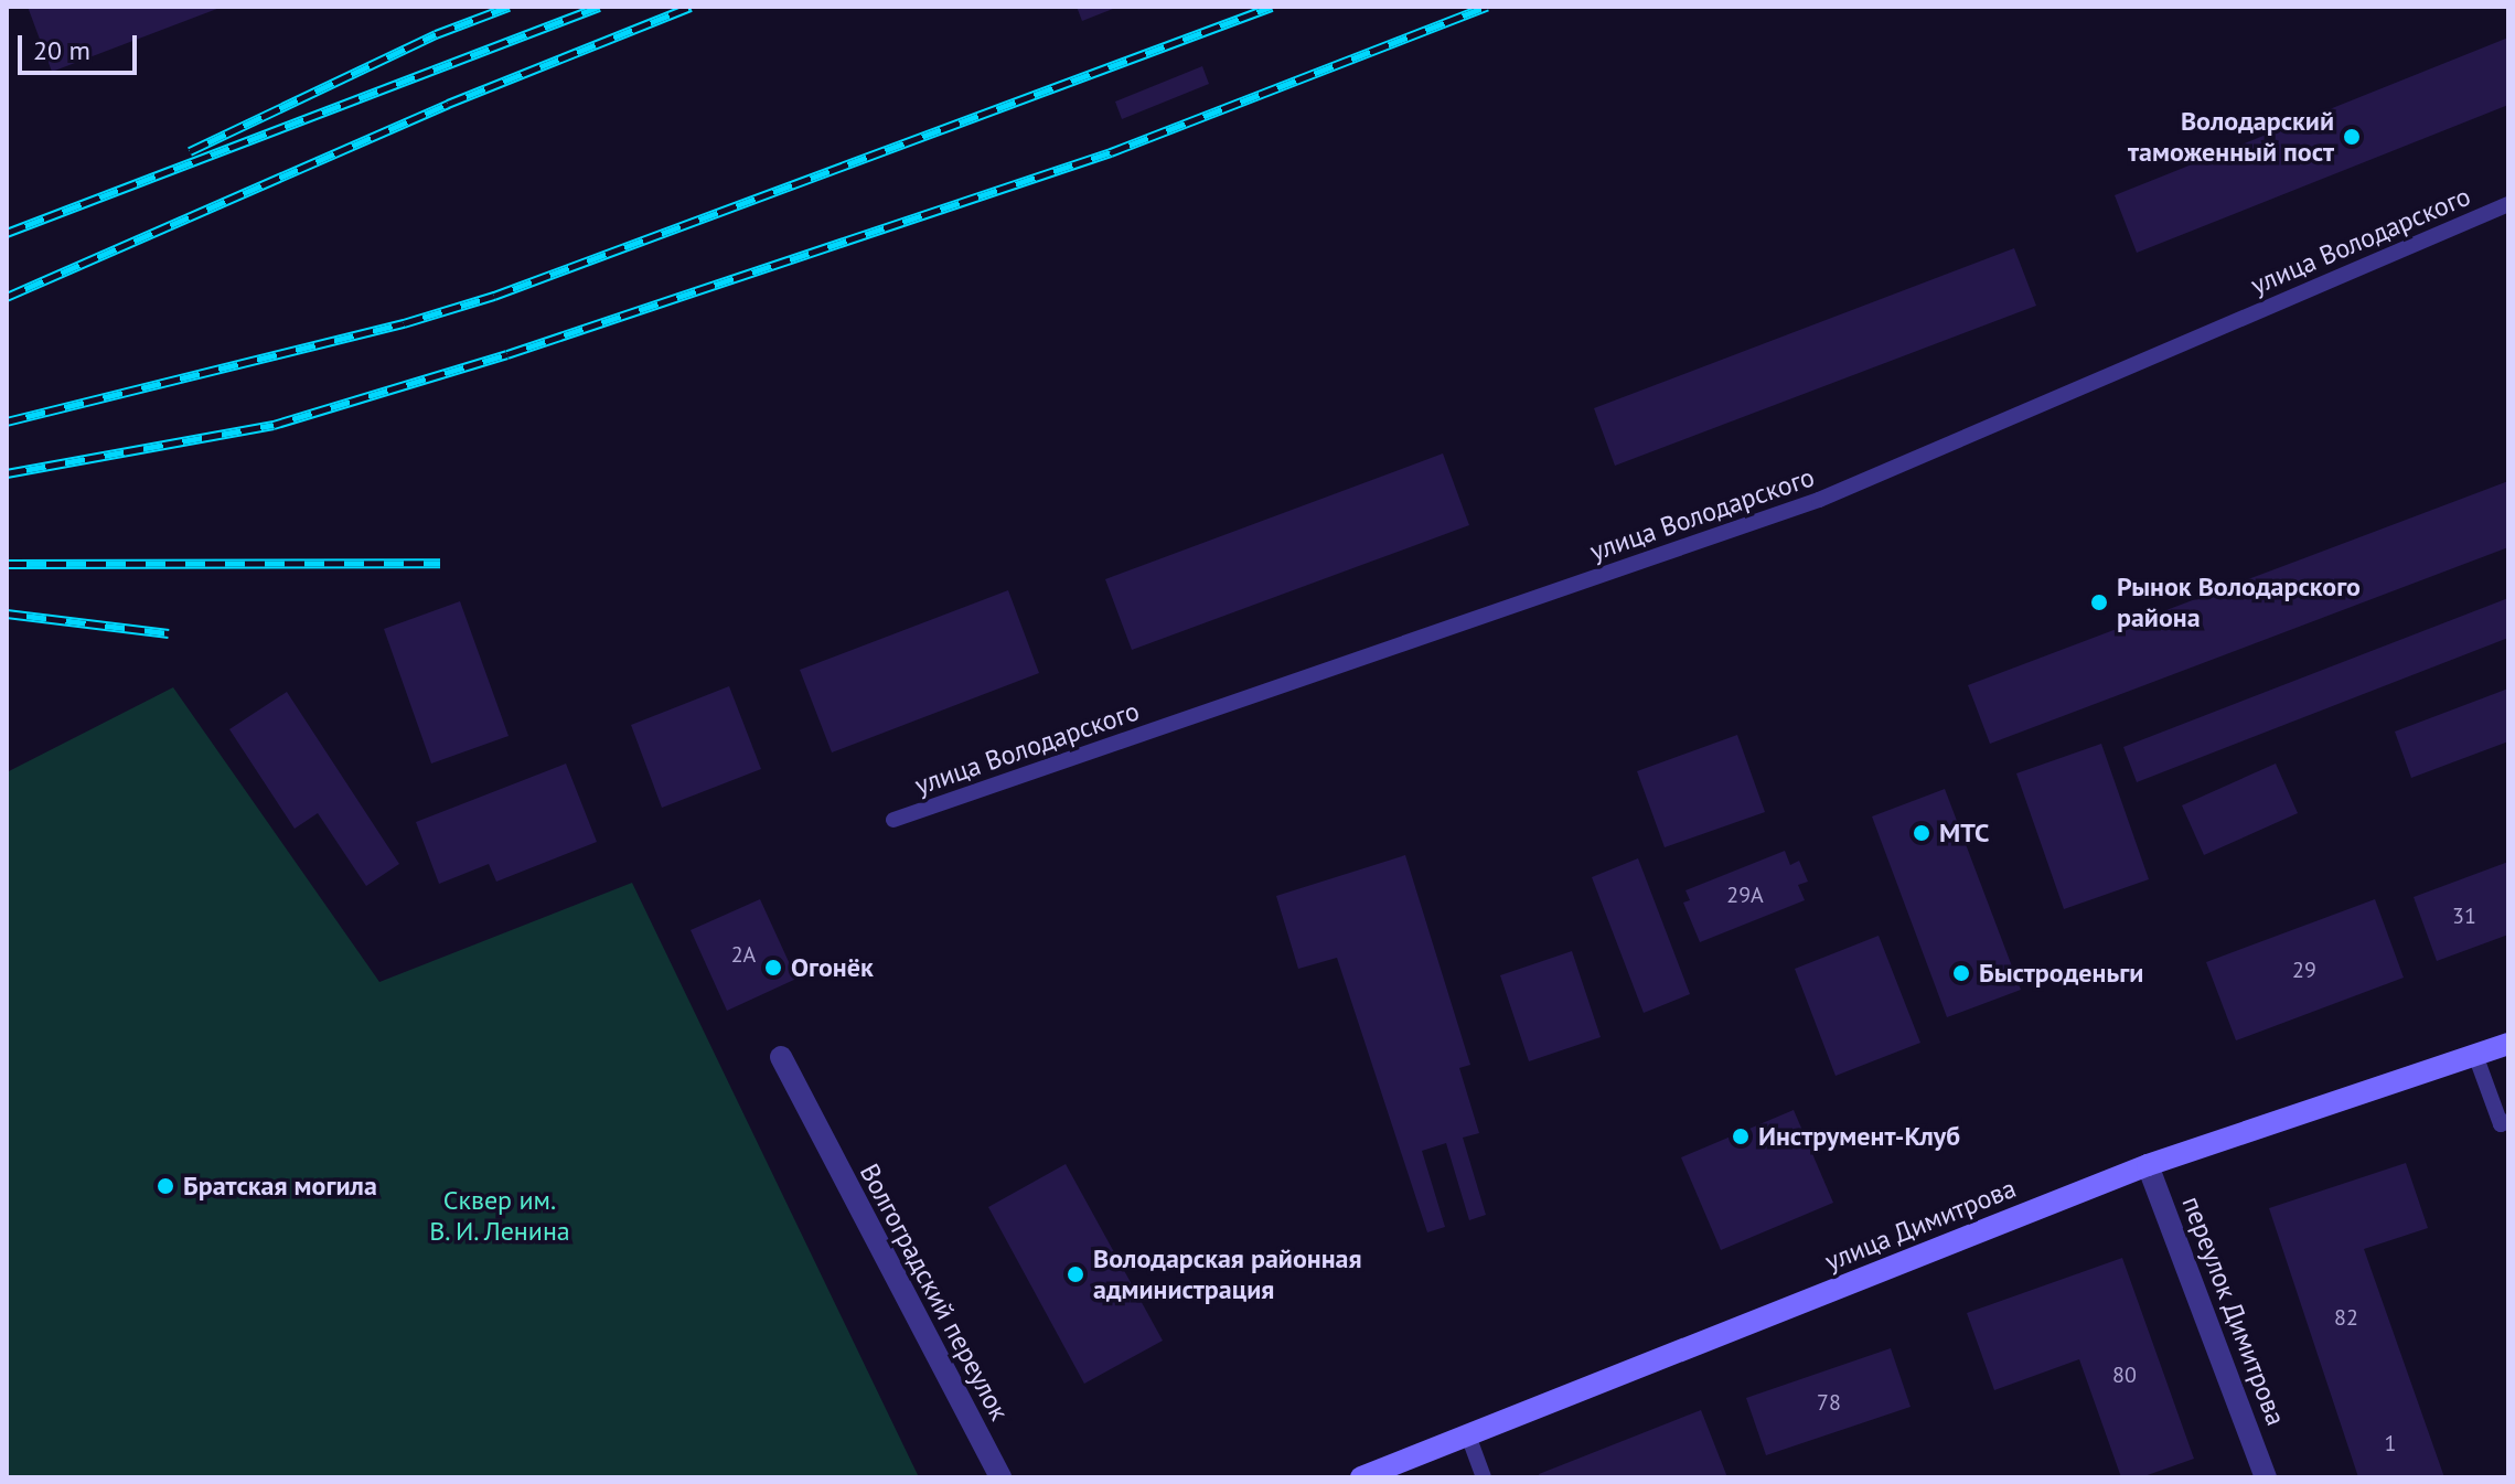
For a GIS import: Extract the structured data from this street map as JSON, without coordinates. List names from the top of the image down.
{
  "streets": {
    "main road": ["улица Димитрова"],
    "street": ["Волгоградский переулок", "переулок Димитрова"],
    "lane": ["улица Володарского"]
  },
  "crossings": [
    ["улица Димитрова", "переулок Димитрова"]
  ],
  "parks": ["Сквер им. В. И. Ленина"],
  "places": [
    "Володарский таможенный пост",
    "Рынок Володарского района",
    "МТС",
    "Огонёк",
    "Быстроденьги",
    "Инструмент-Клуб",
    "Братская могила",
    "Володарская районная администрация"
  ],
  "house_numbers": [
    "29А",
    "31",
    "2А",
    "29",
    "82",
    "80",
    "78",
    "1"
  ],
  "scale_bar": "20 m"
}
